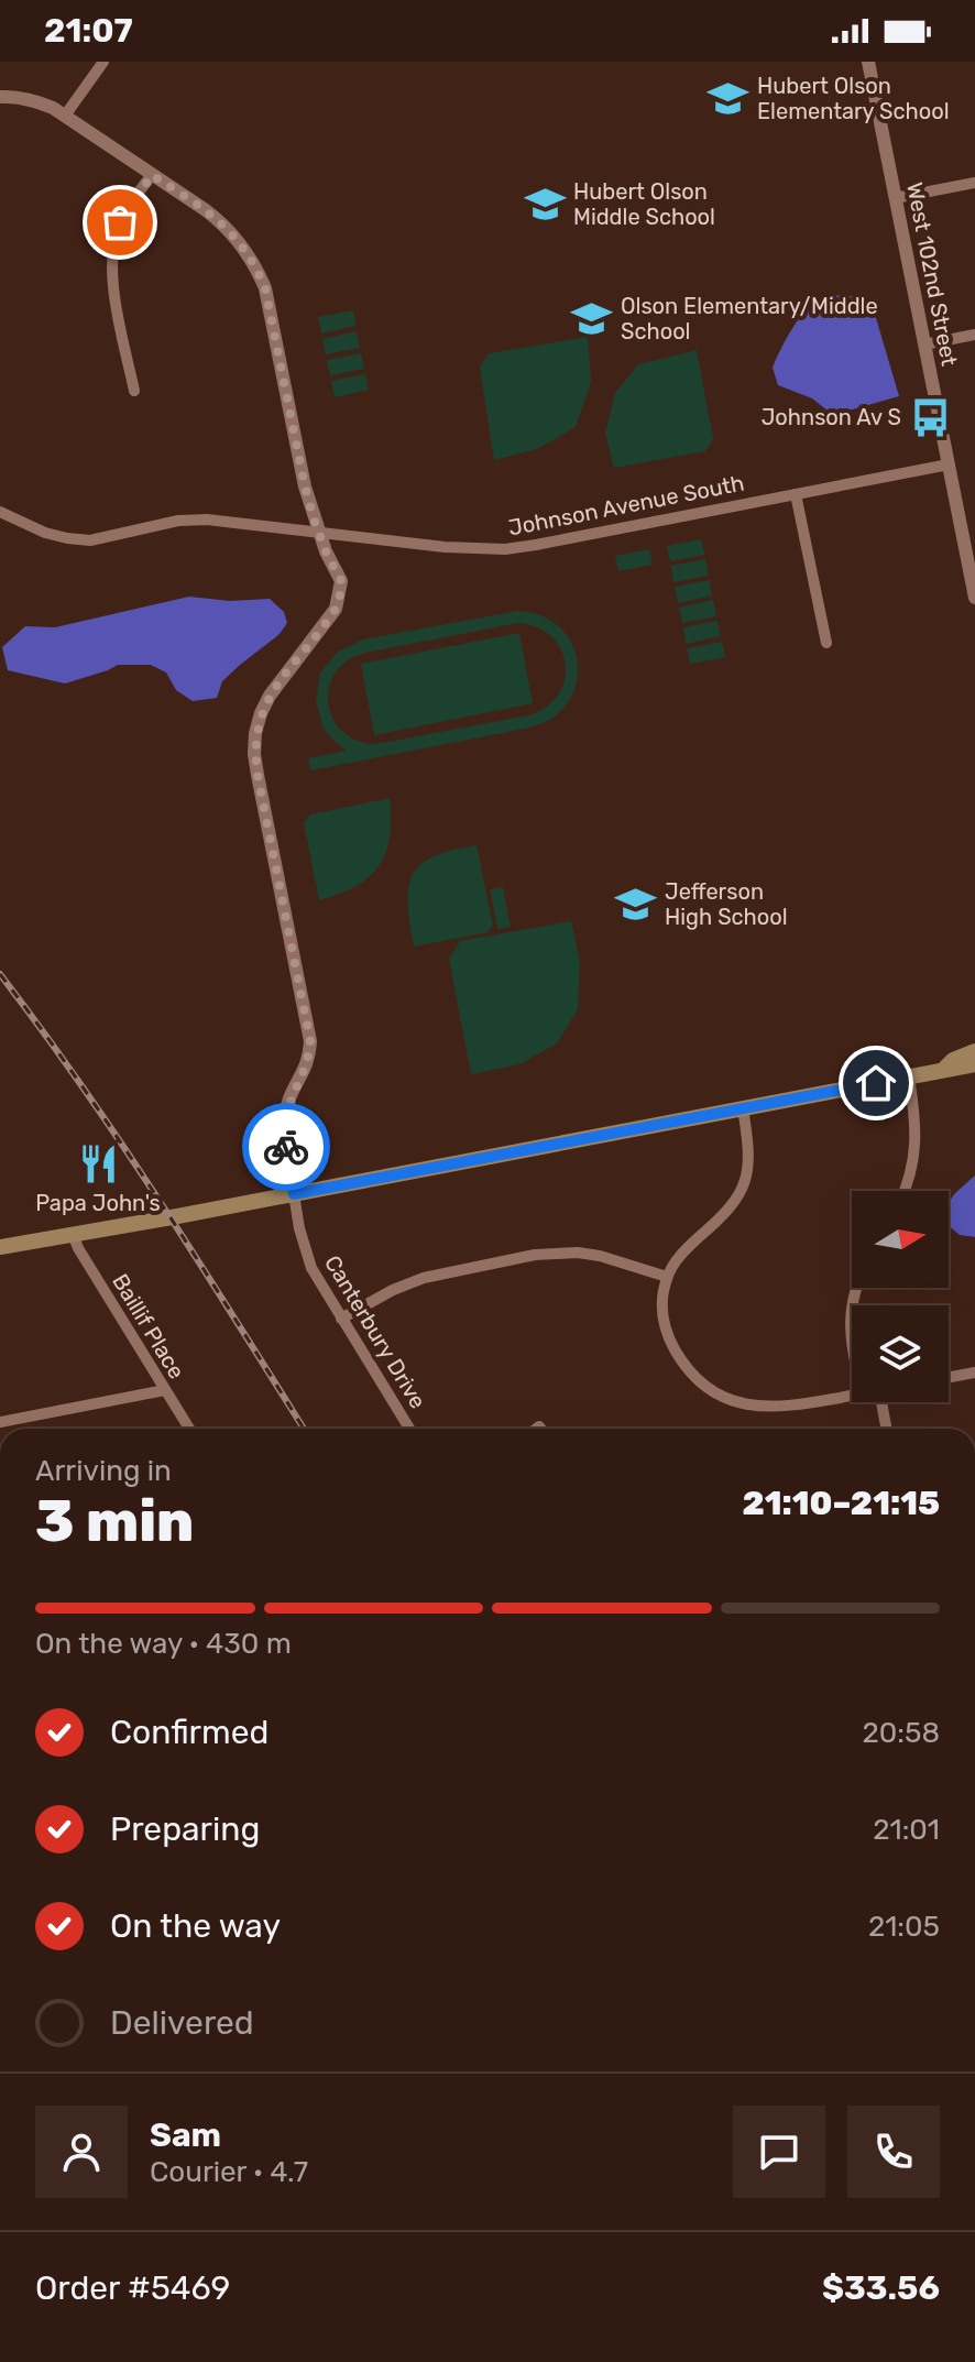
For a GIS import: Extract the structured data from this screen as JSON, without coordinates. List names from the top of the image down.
{
  "streets": {
    "street": [
      "West 102nd Street",
      "Johnson Avenue South",
      "Baillif Place",
      "Canterbury Drive"
    ]
  },
  "crossings": [
    ["West 102nd Street", "Johnson Avenue South"]
  ],
  "places": {
    "school or university": [
      "Hubert Olson Elementary School",
      "Hubert Olson Middle School",
      "Olson Elementary/Middle School",
      "Jefferson High School"
    ],
    "bus stop": ["Johnson Av S"],
    "restaurant": ["Papa John's"]
  },
  "north": "right",
  "page": {
    "status": "21:07",
    "heading": ["3 min", "Arriving in", "21:10–21:15"],
    "panel": [
      "Sam",
      "Courier · 4.7",
      "Order #5469",
      "$33.56"
    ],
    "bar": "On the way · 430 m",
    "list": [
      ["Confirmed", "20:58"],
      ["Preparing", "21:01"],
      ["On the way", "21:05"],
      "Delivered"
    ]
  }
}
